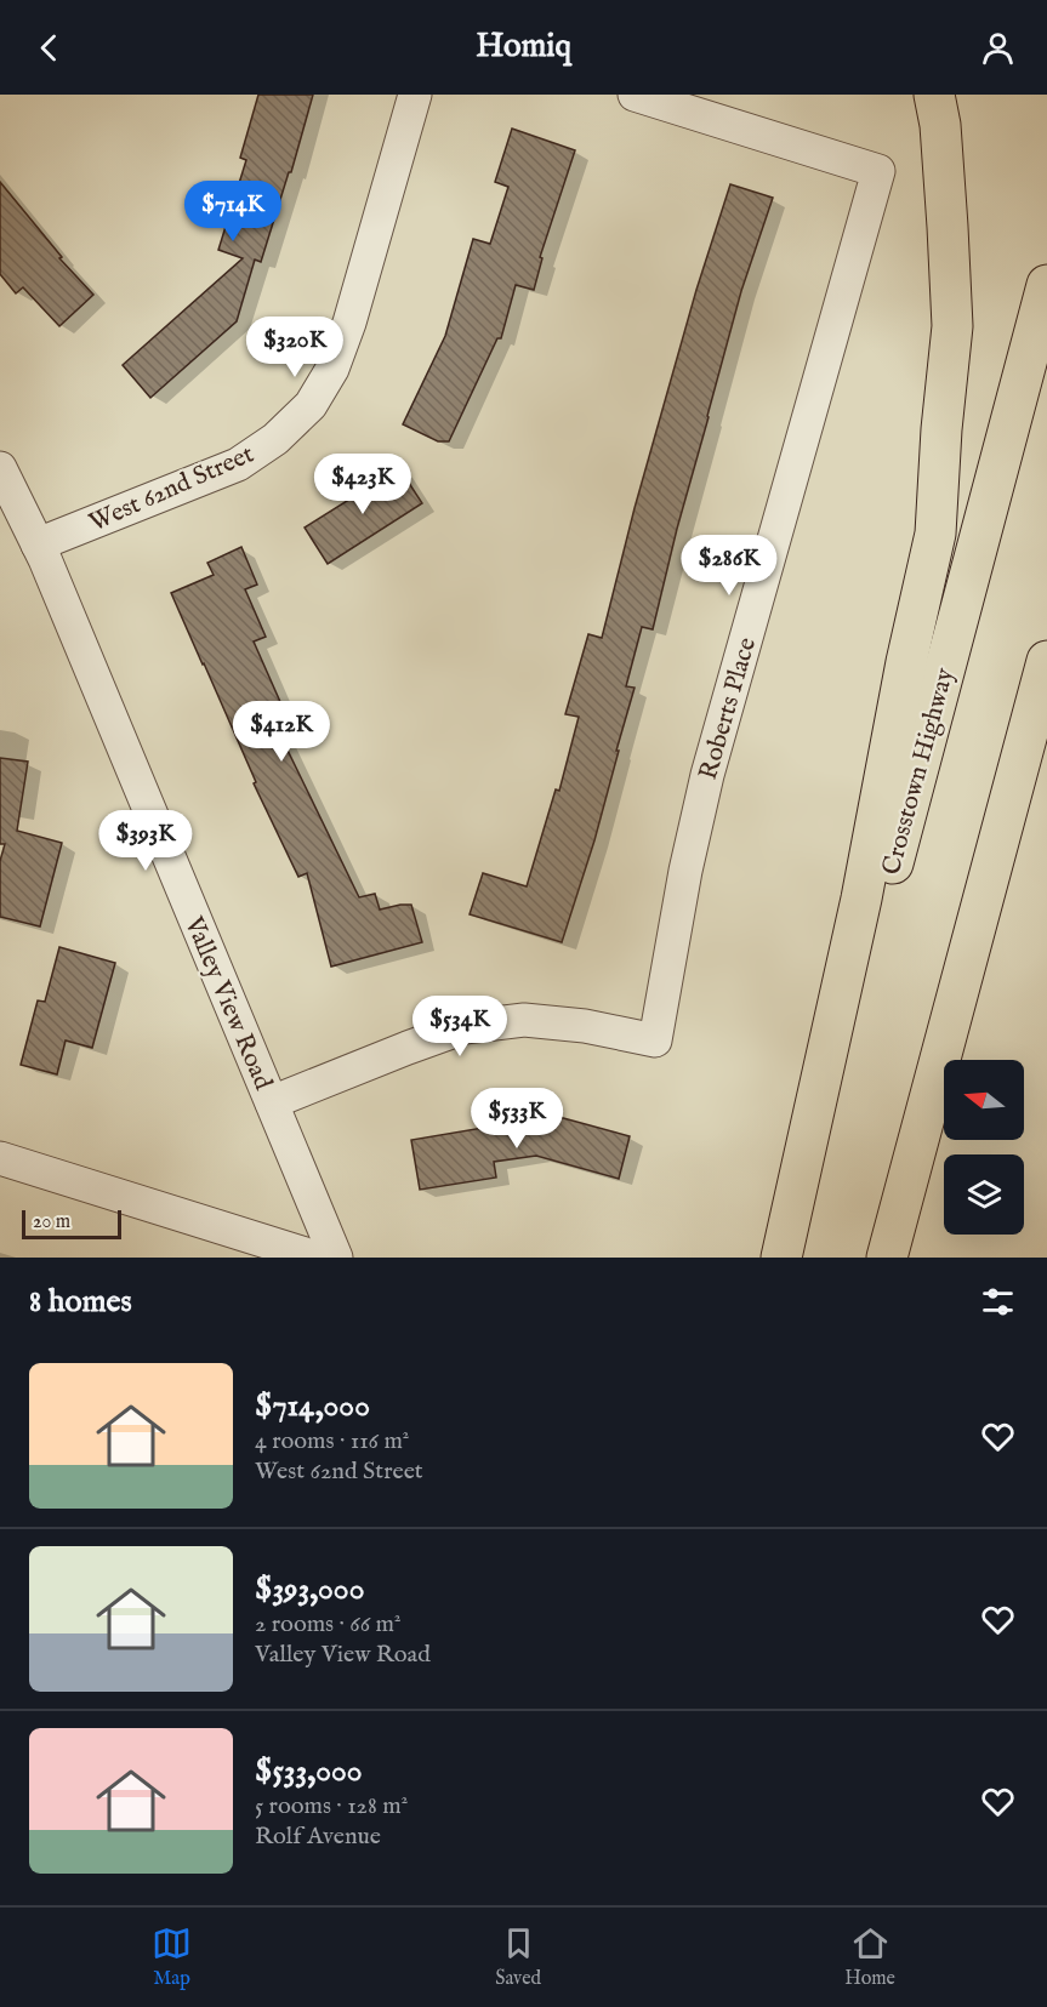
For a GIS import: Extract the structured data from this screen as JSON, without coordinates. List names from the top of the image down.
{
  "streets": {
    "highway": ["Crosstown Highway"],
    "street": ["West 62nd Street", "Roberts Place", "Valley View Road"]
  },
  "crossings": [
    ["West 62nd Street", "Valley View Road"],
    ["Roberts Place", "Valley View Road"]
  ],
  "scale_bar": "20 m",
  "north": "left",
  "page": {
    "header": "Homiq",
    "price": [
      "$714K",
      "$320K",
      "$423K",
      "$286K",
      "$412K",
      "$393K",
      "$534K",
      "$533K"
    ],
    "scale": "20 m",
    "heading": "8 homes",
    "list": [
      {
        "name": "$714,000",
        "note": "4 rooms · 116 m² · West 62nd Street"
      },
      {
        "name": "$393,000",
        "note": "2 rooms · 66 m² · Valley View Road"
      },
      {
        "name": "$533,000",
        "note": "5 rooms · 128 m² · Rolf Avenue"
      }
    ],
    "tabs": ["Map", "Saved", "Home"]
  }
}
